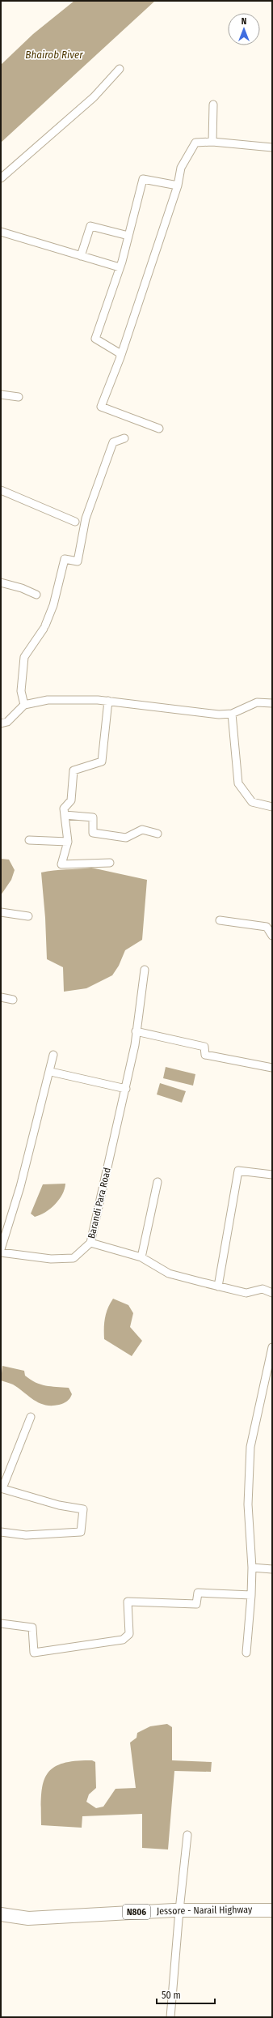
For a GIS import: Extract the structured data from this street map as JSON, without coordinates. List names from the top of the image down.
{
  "streets": {
    "highway": ["Jessore - Narail Highway", "N806"],
    "street": ["Barandi Para Road"]
  },
  "water": ["Bhairob River"],
  "scale_bar": "50 m",
  "north": "top"
}
